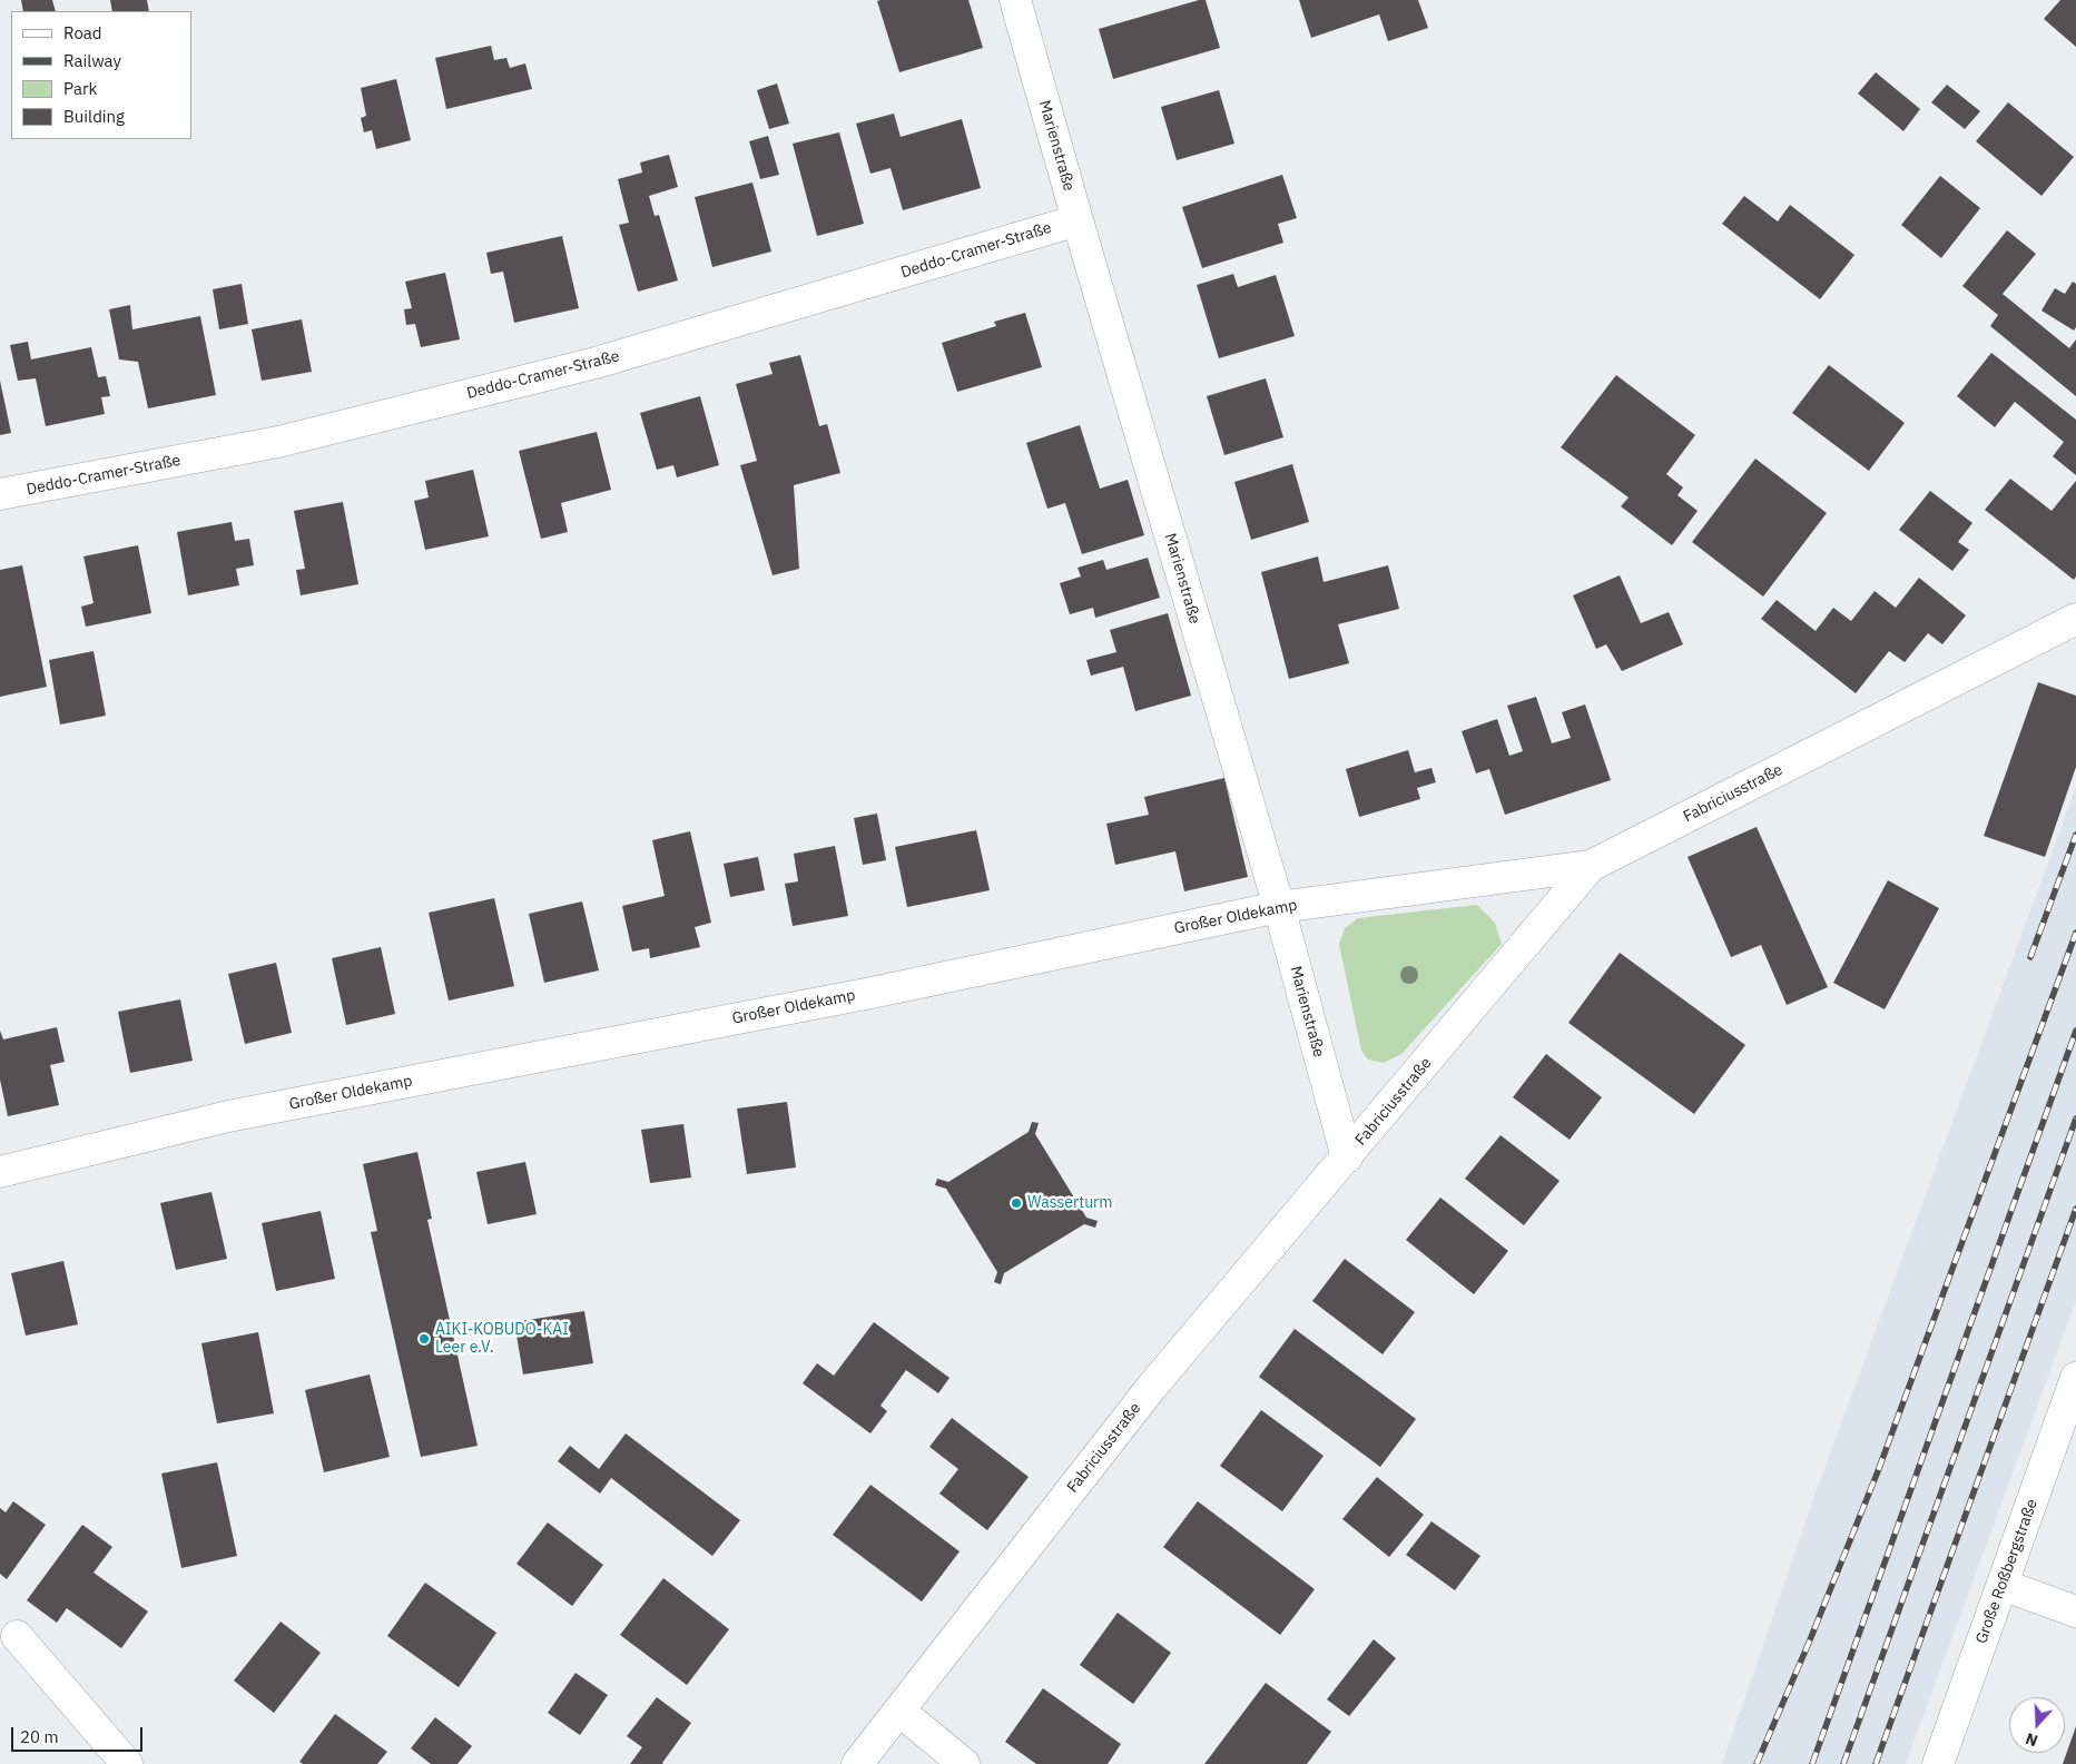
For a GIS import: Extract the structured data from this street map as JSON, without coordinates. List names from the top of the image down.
{
  "streets": {
    "street": [
      "Marienstraße",
      "Deddo-Cramer-Straße",
      "Fabriciusstraße",
      "Großer Oldekamp",
      "Große Roßbergstraße"
    ]
  },
  "crossings": [
    ["Marienstraße", "Deddo-Cramer-Straße"],
    ["Marienstraße", "Fabriciusstraße"],
    ["Marienstraße", "Großer Oldekamp"],
    ["Fabriciusstraße", "Großer Oldekamp"]
  ],
  "places": ["Wasserturm", "AIKI-KOBUDO-KAI Leer e.V."],
  "legend": [
    "Road",
    "Railway",
    "Park",
    "Building"
  ],
  "scale_bar": "20 m",
  "north": "bottom"
}
